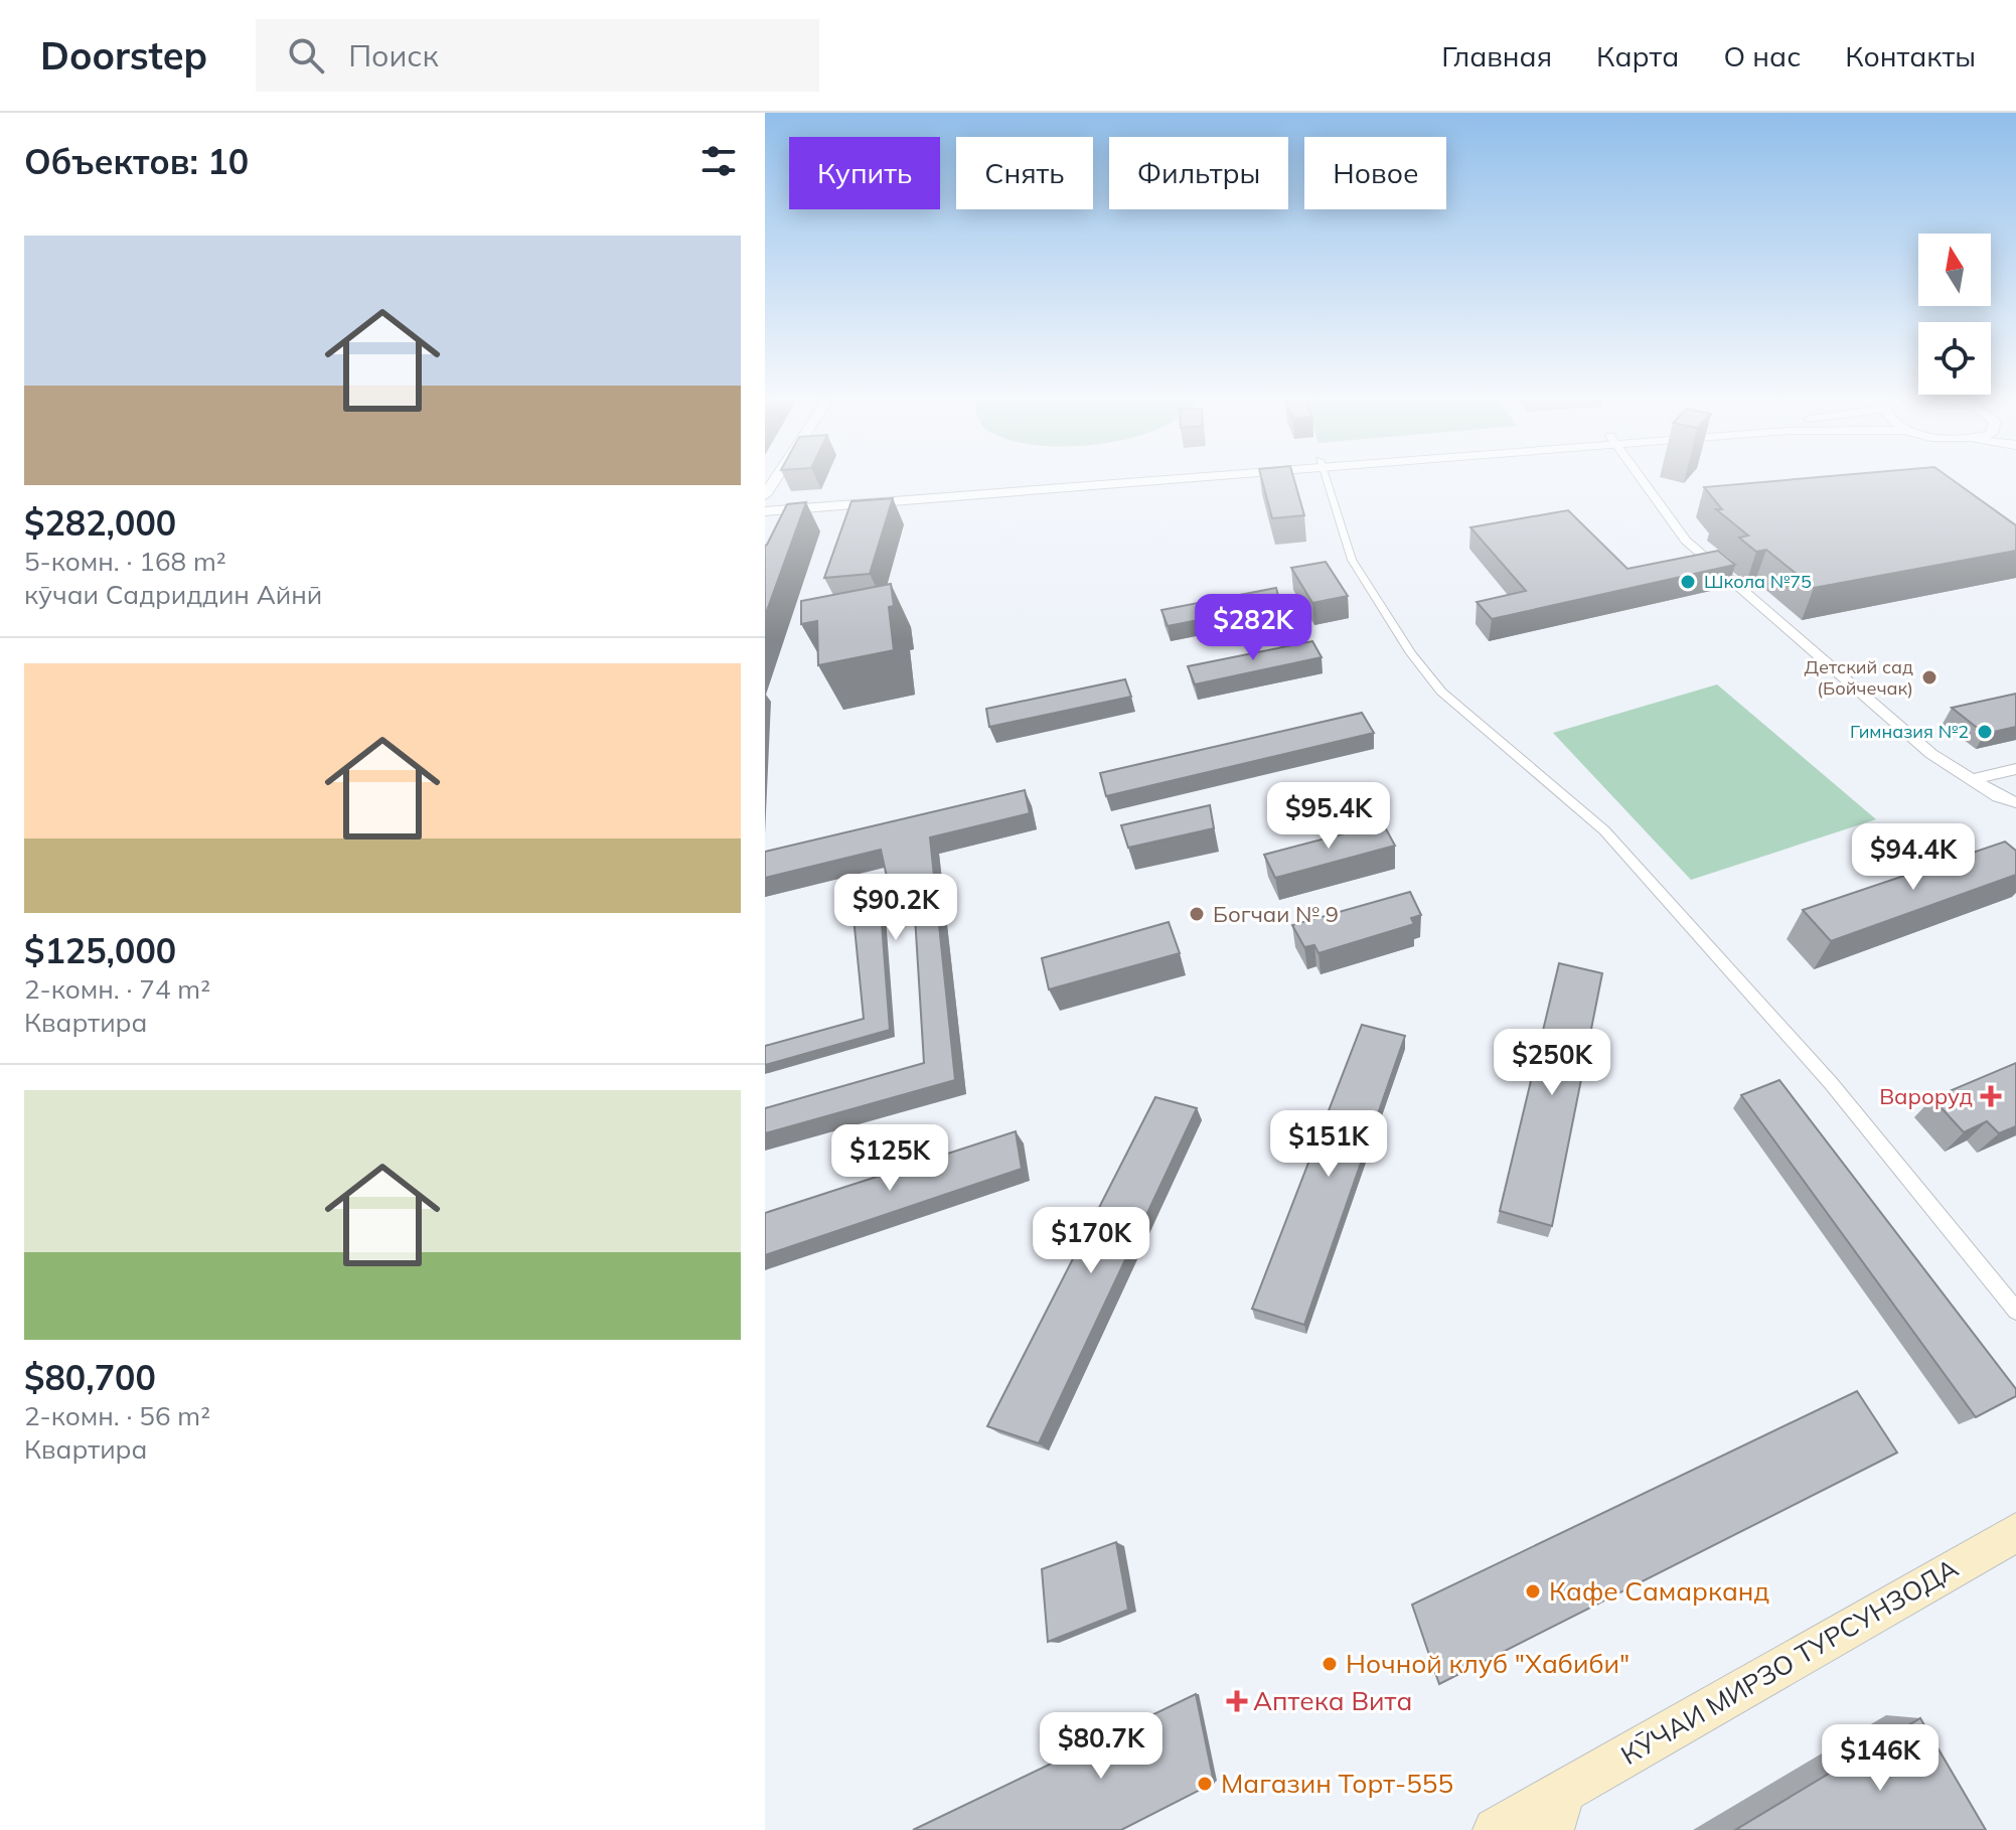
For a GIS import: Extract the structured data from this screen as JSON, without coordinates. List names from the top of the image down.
{
  "streets": {
    "main road": ["КӮЧАИ МИРЗО ТУРСУНЗОДА"]
  },
  "places": {
    "other": [
      "Школа №75",
      "Детский сад (Бойчечак)",
      "Гимназия №2",
      "Богчаи № 9",
      "Кафе Самарканд",
      "Ночной клуб \"Хабиби\"",
      "Магазин Торт-555"
    ],
    "health": ["Вароруд", "Аптека Вита"]
  },
  "north": "top",
  "page": {
    "header": "Doorstep",
    "search": "Поиск",
    "nav": [
      "Главная",
      "Карта",
      "О нас",
      "Контакты"
    ],
    "heading": "Объектов: 10",
    "chip": [
      "Купить",
      "Снять",
      "Фильтры",
      "Новое"
    ],
    "list": [
      {
        "name": "$282,000",
        "note": "5-комн. · 168 m² · кӯчаи Садриддин Айнӣ"
      },
      {
        "name": "$125,000",
        "note": "2-комн. · 74 m² · Квартира"
      },
      {
        "name": "$80,700",
        "note": "2-комн. · 56 m² · Квартира"
      }
    ],
    "price": [
      "$282K",
      "$95.4K",
      "$94.4K",
      "$90.2K",
      "$250K",
      "$151K",
      "$125K",
      "$170K",
      "$80.7K",
      "$146K"
    ]
  }
}
